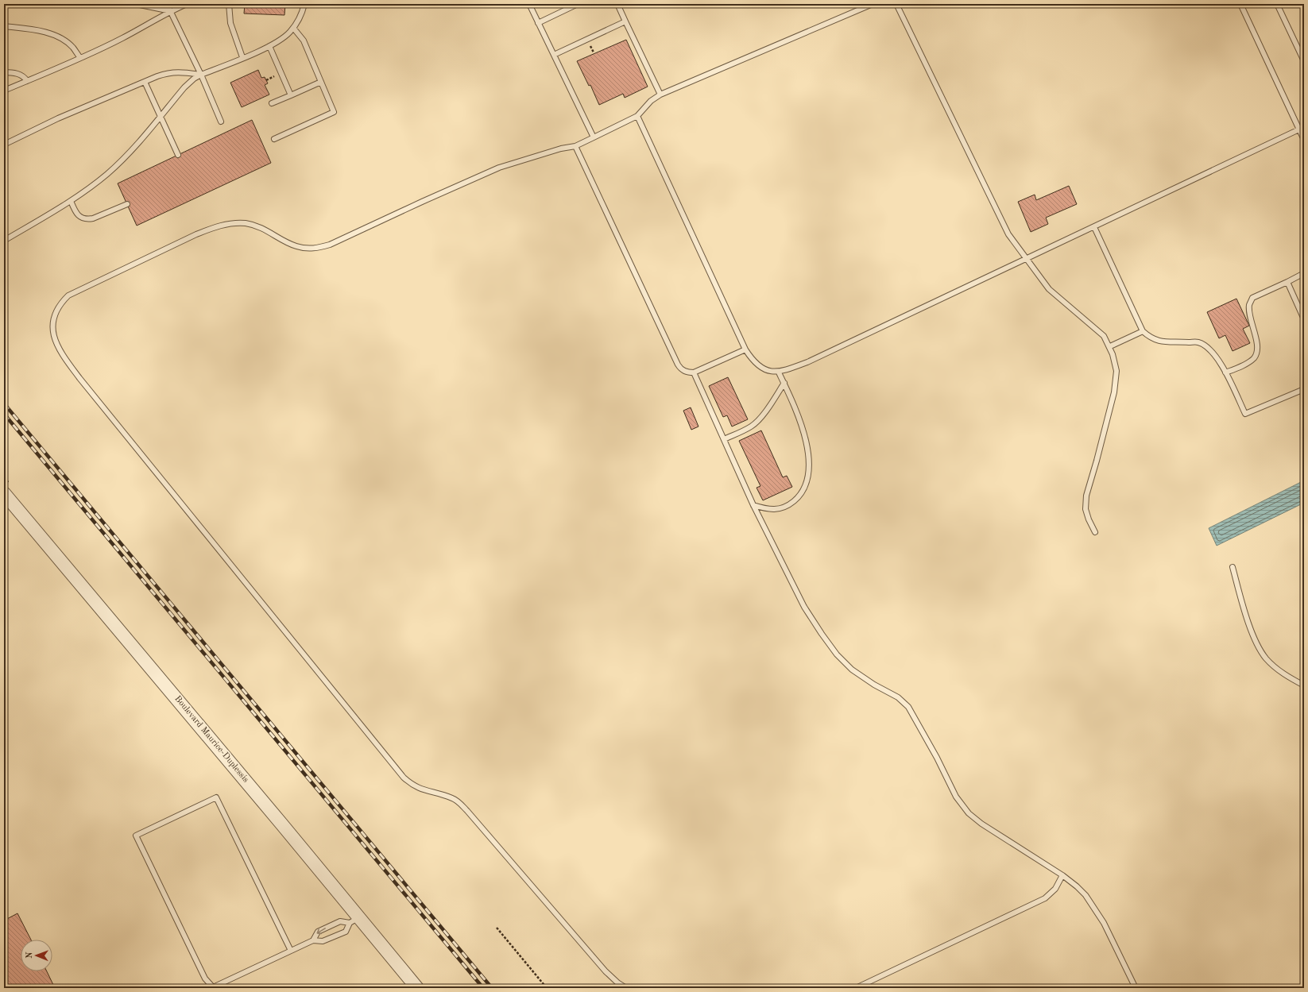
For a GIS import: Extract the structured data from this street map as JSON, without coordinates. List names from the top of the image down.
{
  "streets": {
    "street": ["Boulevard Maurice-Duplessis"]
  },
  "north": "left"
}
